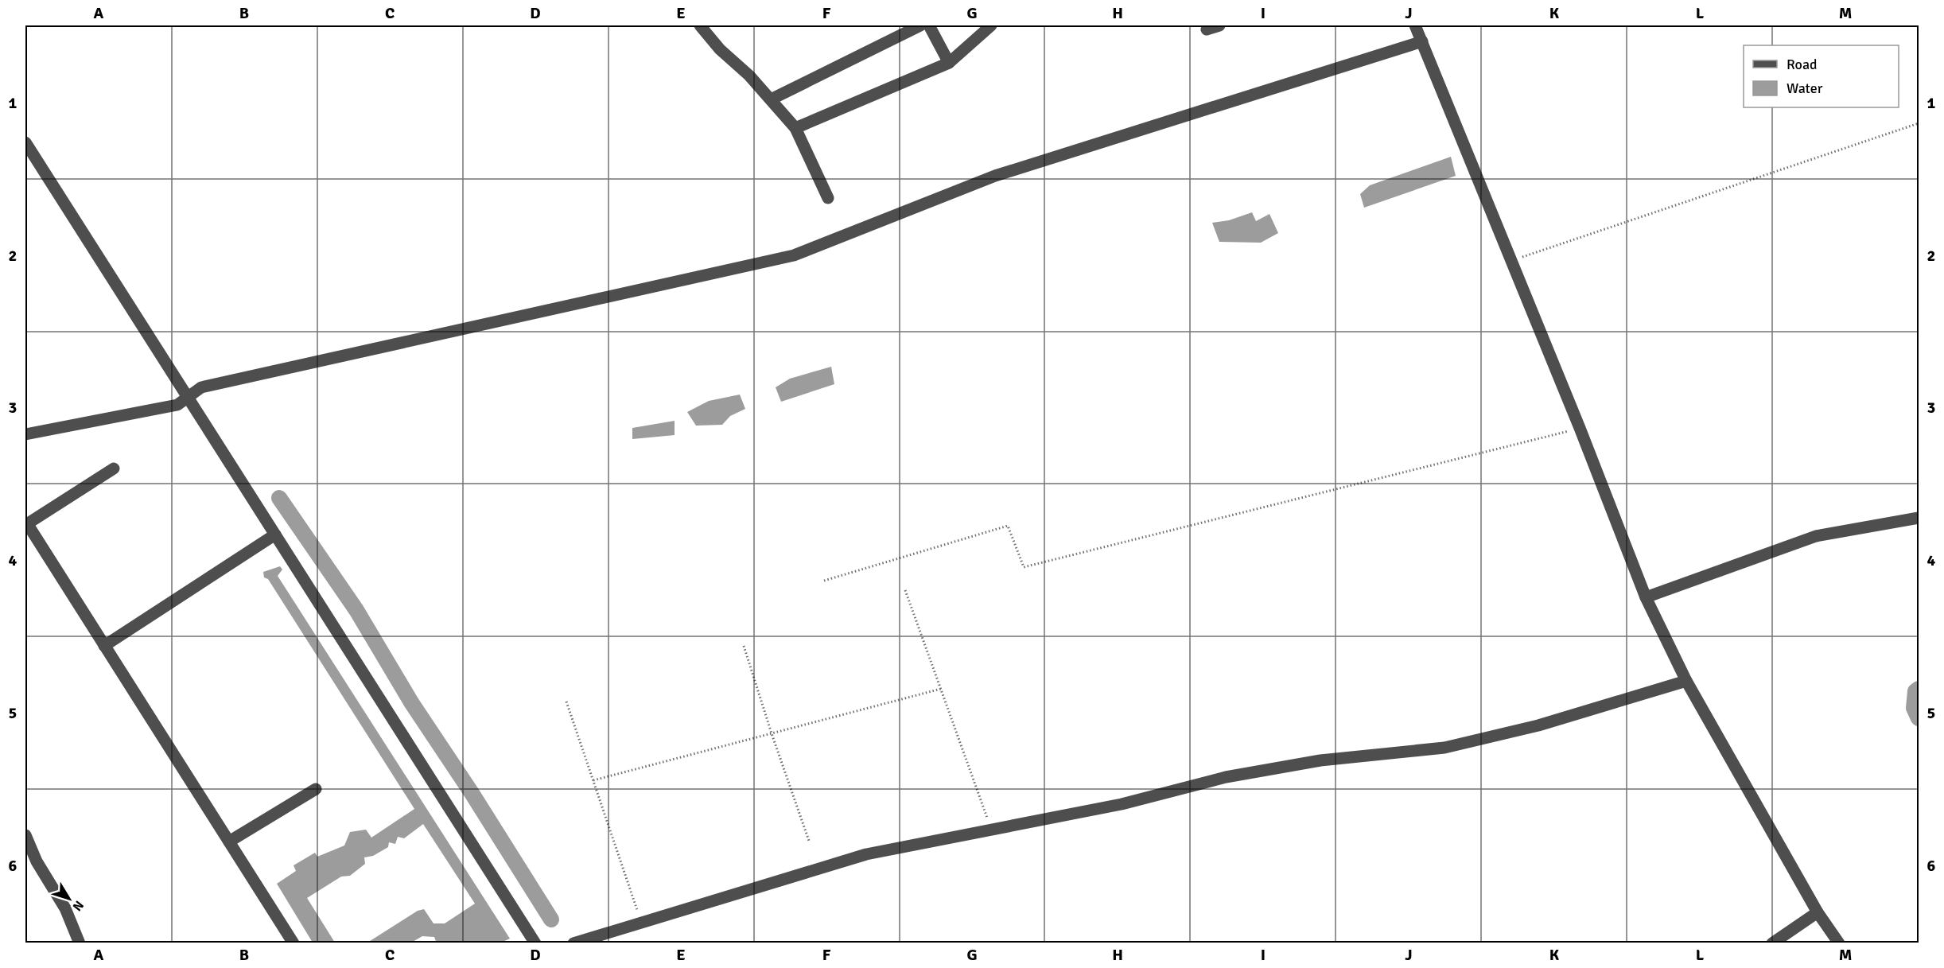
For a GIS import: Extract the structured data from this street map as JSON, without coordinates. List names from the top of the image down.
{
  "legend": ["Road", "Water"],
  "north": "bottom right",
  "grid": {
    "columns": [
      "A",
      "B",
      "C",
      "D",
      "E",
      "F",
      "G",
      "H",
      "I",
      "J",
      "K",
      "L",
      "M"
    ],
    "rows": [
      "1",
      "2",
      "3",
      "4",
      "5",
      "6"
    ]
  }
}
